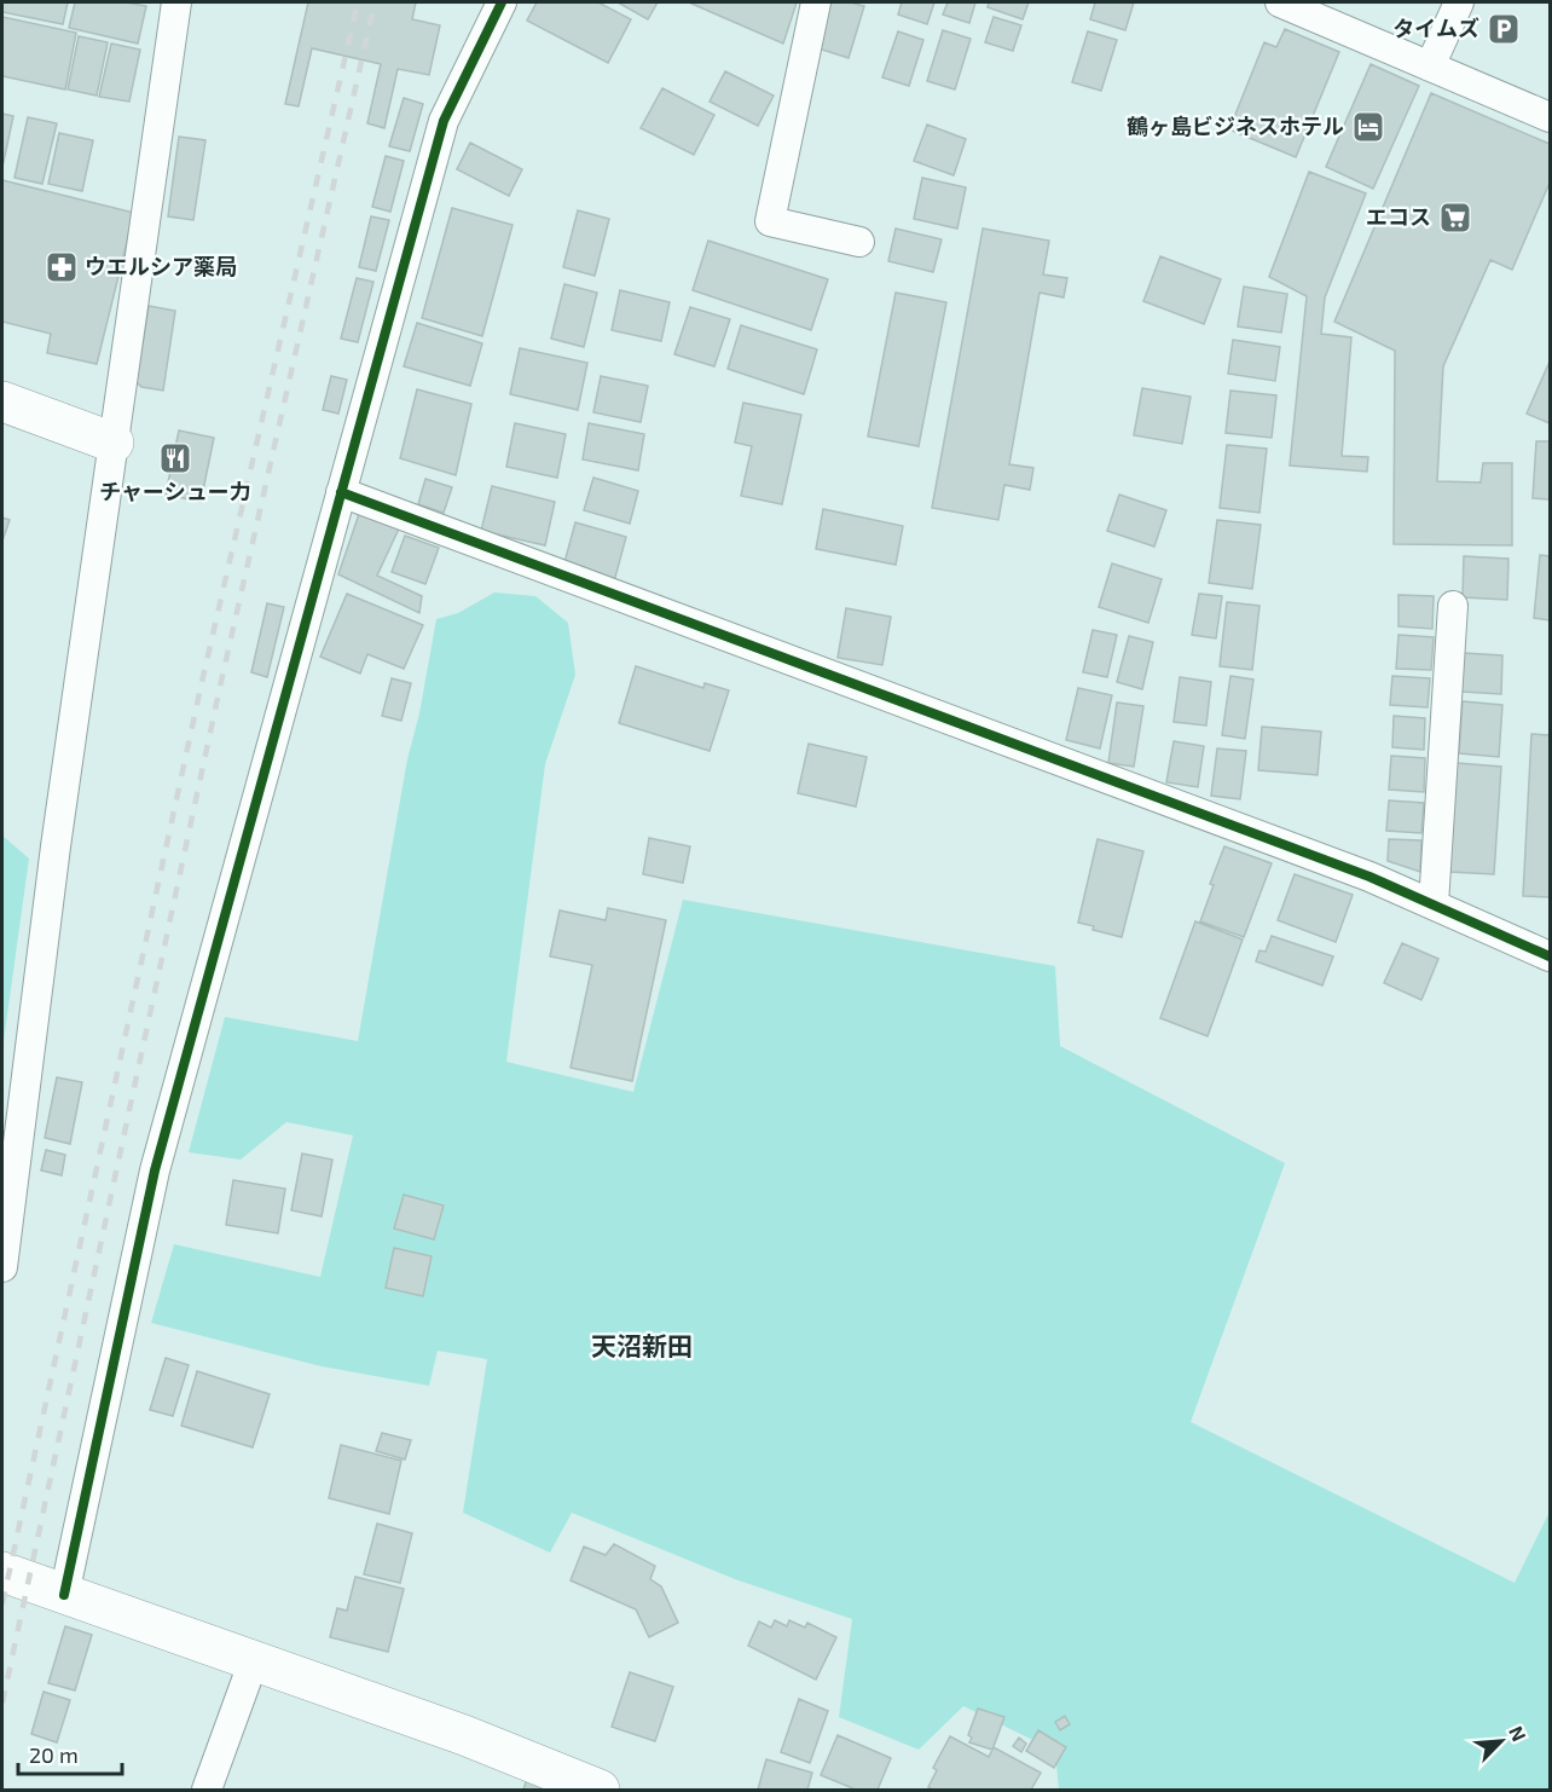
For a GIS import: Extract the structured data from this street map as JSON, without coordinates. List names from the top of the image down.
{
  "districts": ["天沼新田"],
  "places": {
    "parking": ["タイムズ"],
    "hotel": ["鶴ヶ島ビジネスホテル"],
    "supermarket": ["エコス"],
    "pharmacy": ["ウエルシア薬局"],
    "restaurant": ["チャーシュー力"]
  },
  "scale_bar": "20 m",
  "north": "top right"
}
